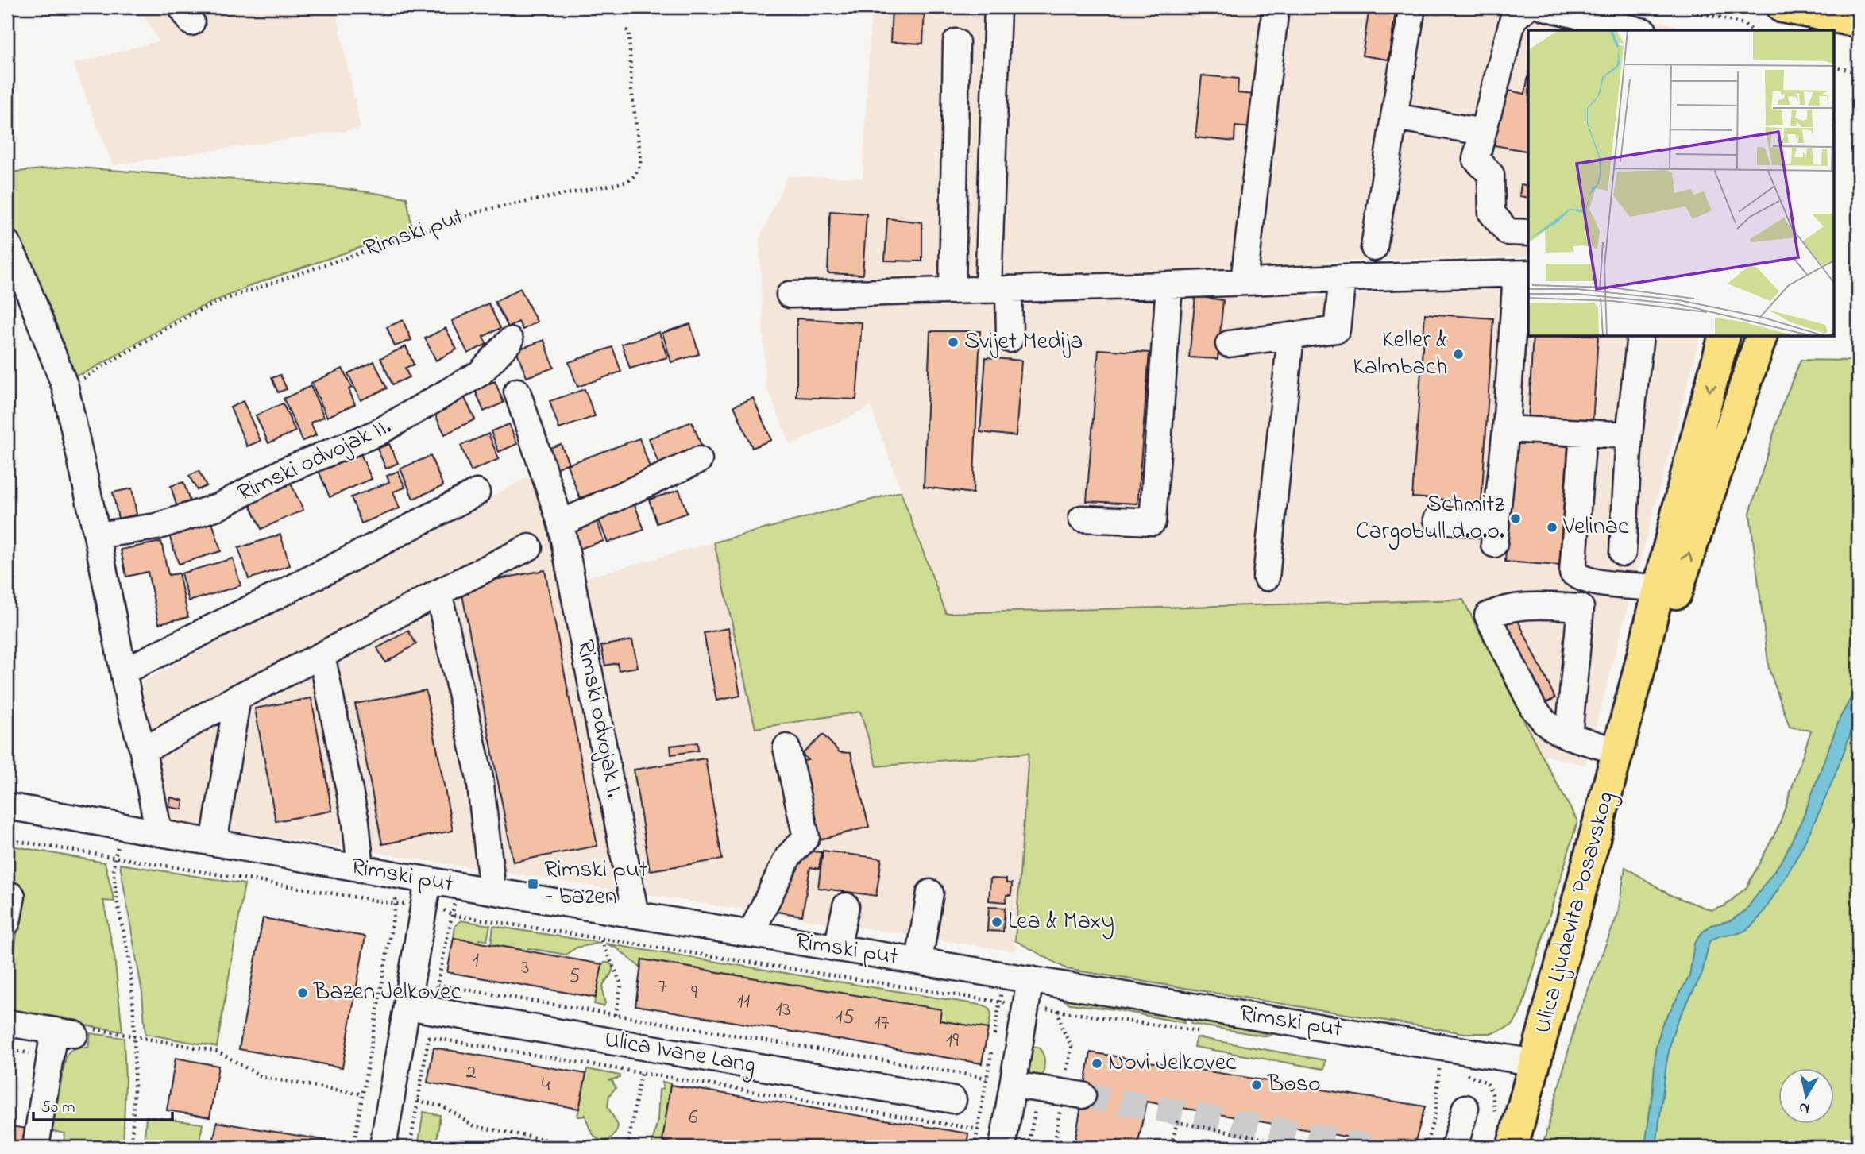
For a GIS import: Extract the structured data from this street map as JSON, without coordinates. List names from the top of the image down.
{
  "streets": {
    "main road": ["Ulica Ljudevita Posavskog"],
    "street": [
      "Rimski put",
      "Rimski odvojak II.",
      "Rimski odvojak I.",
      "Ulica Ivane Lang"
    ]
  },
  "crossings": [
    ["Rimski put", "Rimski odvojak I."],
    ["Rimski put", "Ulica Ljudevita Posavskog"]
  ],
  "places": {
    "other": [
      "Svijet Medija",
      "Keller & Kalmbach",
      "Schmitz Cargobull d.o.o.",
      "Velinac",
      "Lea & Maxy",
      "Bazen Jelkovec",
      "Novi Jelkovec",
      "Boso"
    ],
    "transit": ["Rimski put - bazen"]
  },
  "house_numbers": [
    "1",
    "3",
    "5",
    "7",
    "9",
    "11",
    "13",
    "15",
    "17",
    "19",
    "2",
    "4",
    "6"
  ],
  "scale_bar": "50 m",
  "north": "bottom"
}
